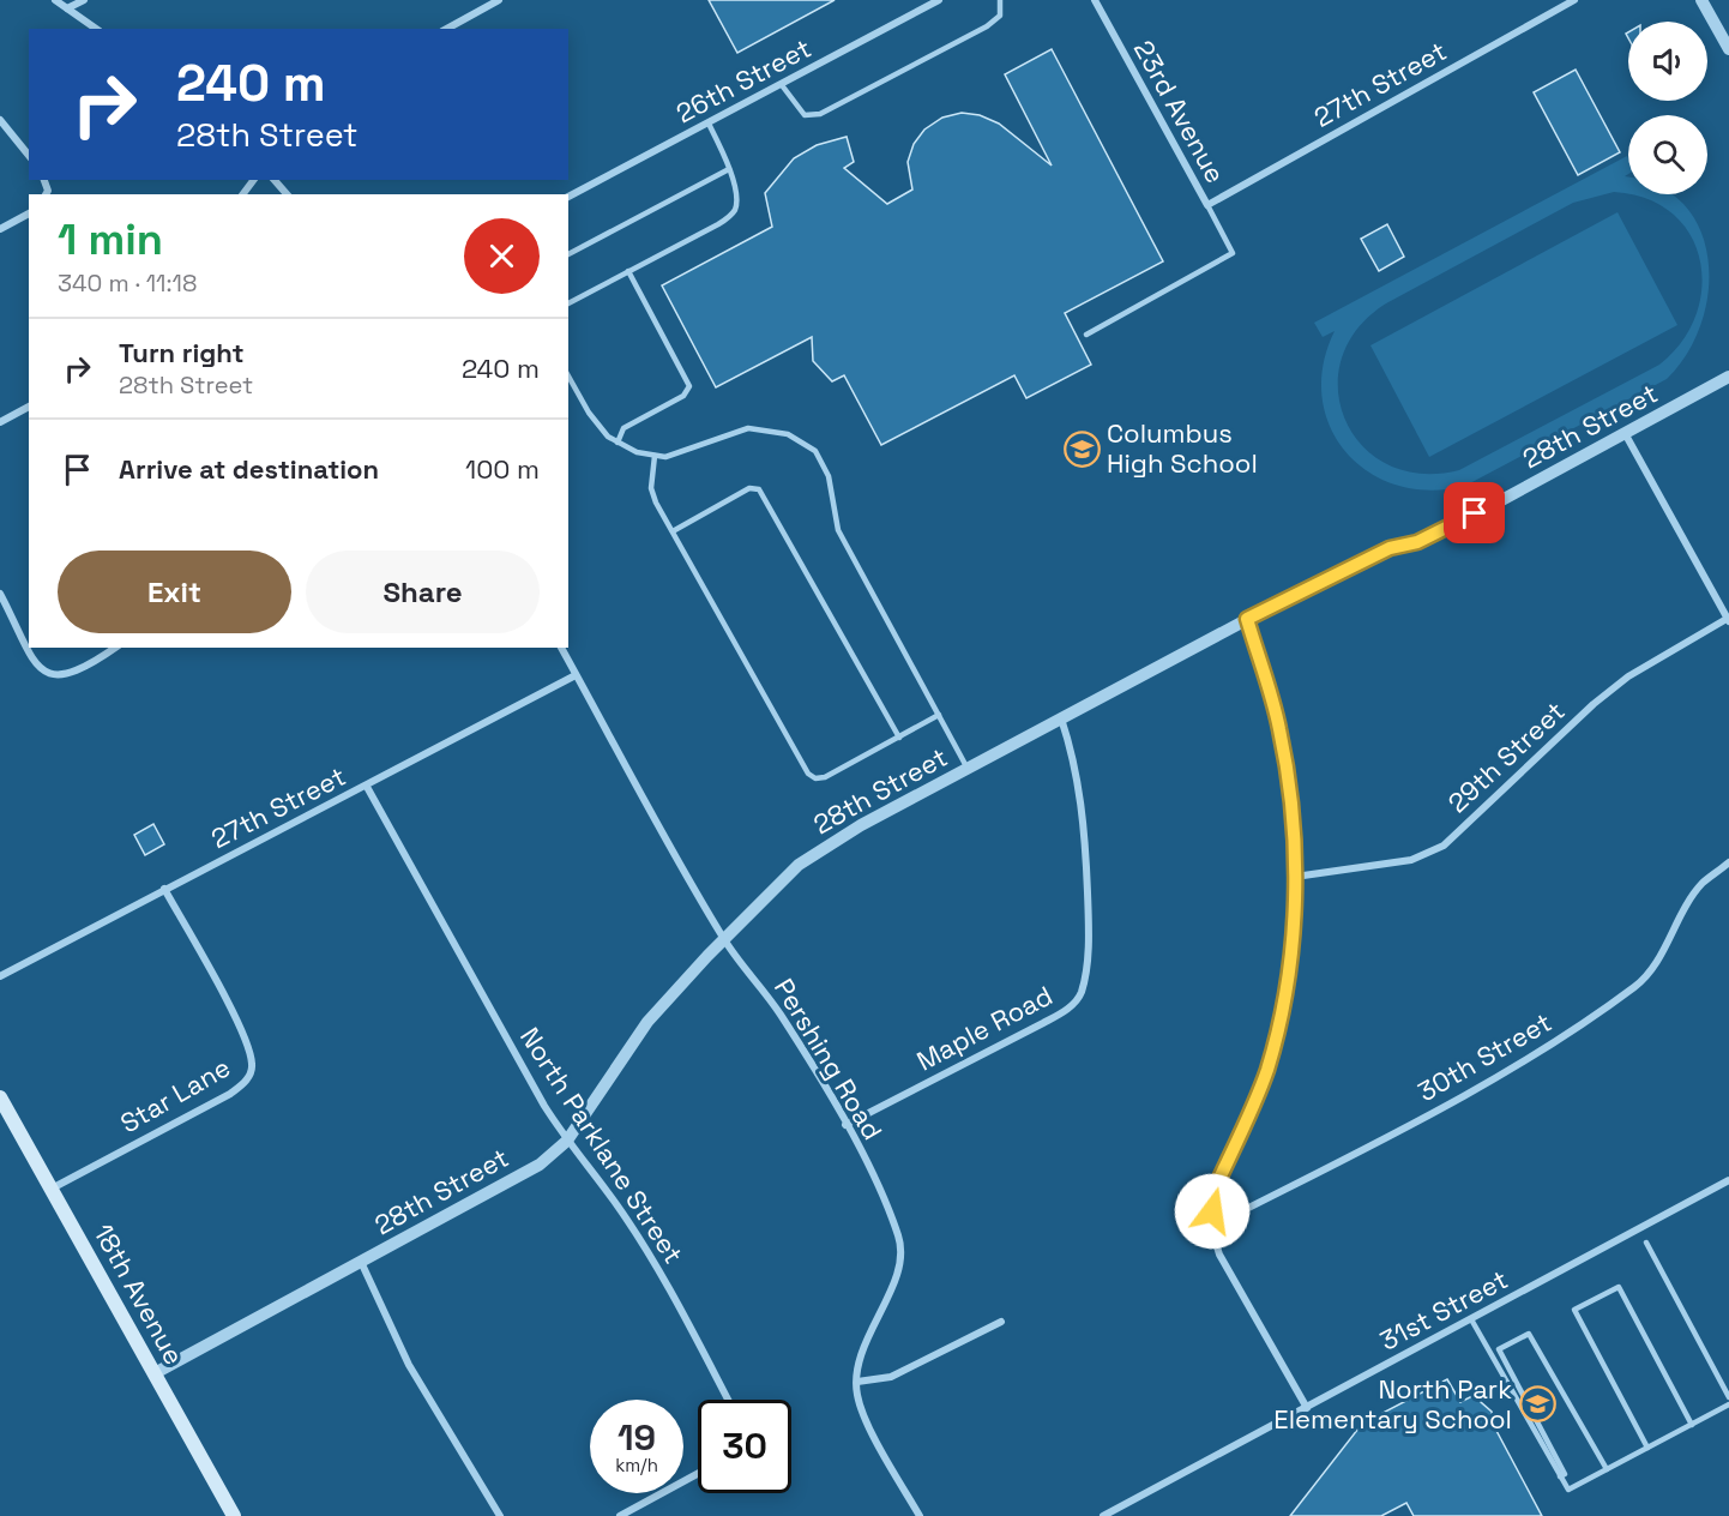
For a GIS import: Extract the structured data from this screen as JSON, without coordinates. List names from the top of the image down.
{
  "streets": {
    "main road": ["18th Avenue"],
    "street": [
      "26th Street",
      "27th Street",
      "23rd Avenue",
      "28th Street",
      "29th Street",
      "Maple Road",
      "30th Street",
      "Pershing Road",
      "Star Lane",
      "North Parklane Street",
      "31st Street"
    ]
  },
  "crossings": [
    ["27th Street", "23rd Avenue"],
    ["27th Street", "Pershing Road"],
    ["27th Street", "Star Lane"],
    ["27th Street", "North Parklane Street"],
    ["28th Street", "Maple Road"],
    ["28th Street", "Pershing Road"],
    ["28th Street", "North Parklane Street"],
    ["28th Street", "18th Avenue"],
    ["Maple Road", "Pershing Road"],
    ["Star Lane", "18th Avenue"]
  ],
  "places": {
    "school or university": ["Columbus High School", "North Park Elementary School"]
  },
  "page": {
    "turn": ["240 m", "28th Street"],
    "heading": ["1 min", "340 m · 11:18"],
    "list": [
      {
        "name": "Turn right",
        "note": "28th Street",
        "value": "240 m"
      },
      {
        "name": "Arrive at destination",
        "value": "100 m"
      }
    ],
    "buttons": ["Exit", "Share"],
    "speed": "19 km/h",
    "limit": "30"
  }
}
